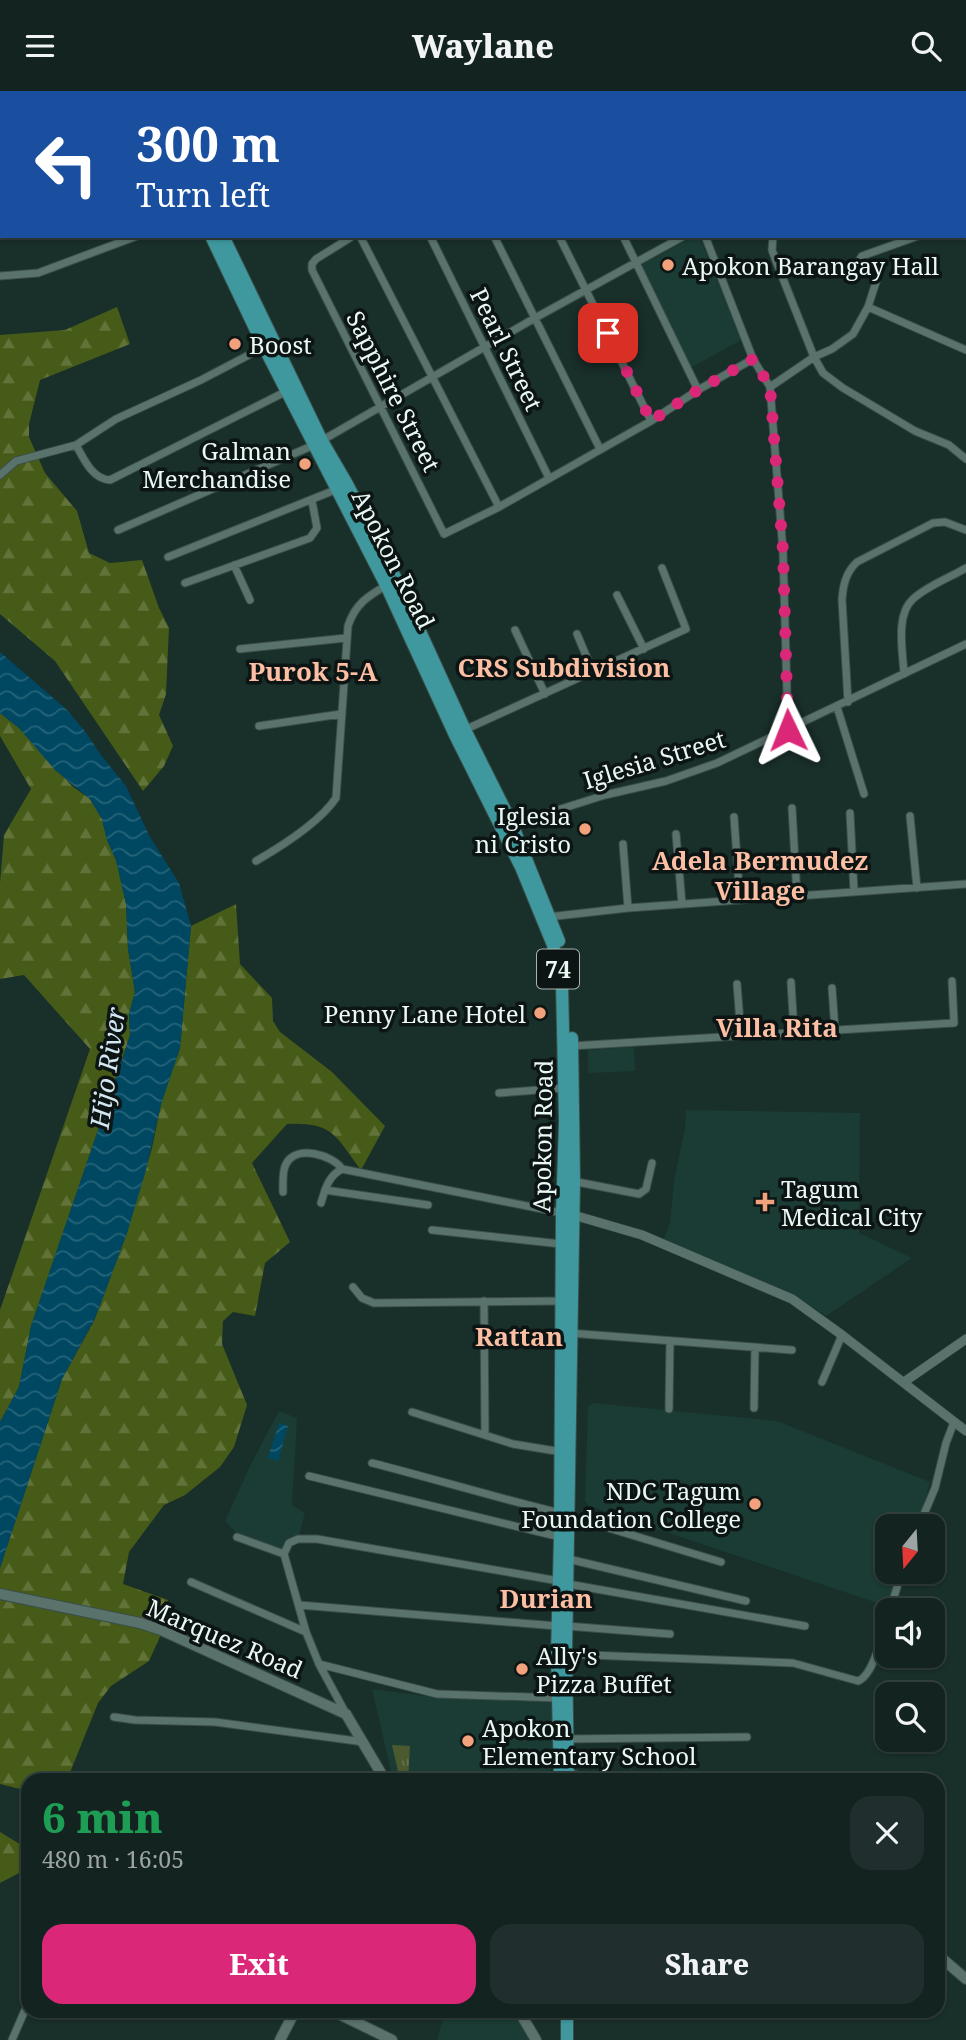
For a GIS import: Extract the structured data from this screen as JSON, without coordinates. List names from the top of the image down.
{
  "streets": {
    "highway": ["Apokon Road", "74"],
    "main road": ["Marquez Road"],
    "street": ["Pearl Street", "Sapphire Street", "Iglesia Street"]
  },
  "crossings": [
    ["Apokon Road", "Iglesia Street"]
  ],
  "districts": [
    "CRS Subdivision",
    "Purok 5-A",
    "Adela Bermudez Village",
    "Villa Rita",
    "Rattan",
    "Durian"
  ],
  "water": ["Hijo River"],
  "places": {
    "other": [
      "Apokon Barangay Hall",
      "Boost",
      "Galman Merchandise",
      "Iglesia ni Cristo",
      "Penny Lane Hotel",
      "NDC Tagum Foundation College",
      "Ally's Pizza Buffet",
      "Apokon Elementary School"
    ],
    "health": ["Tagum Medical City"]
  },
  "north": "bottom",
  "page": {
    "header": "Waylane",
    "turn": ["300 m", "Turn left"],
    "heading": ["6 min", "480 m · 16:05"],
    "buttons": ["Exit", "Share"]
  }
}
